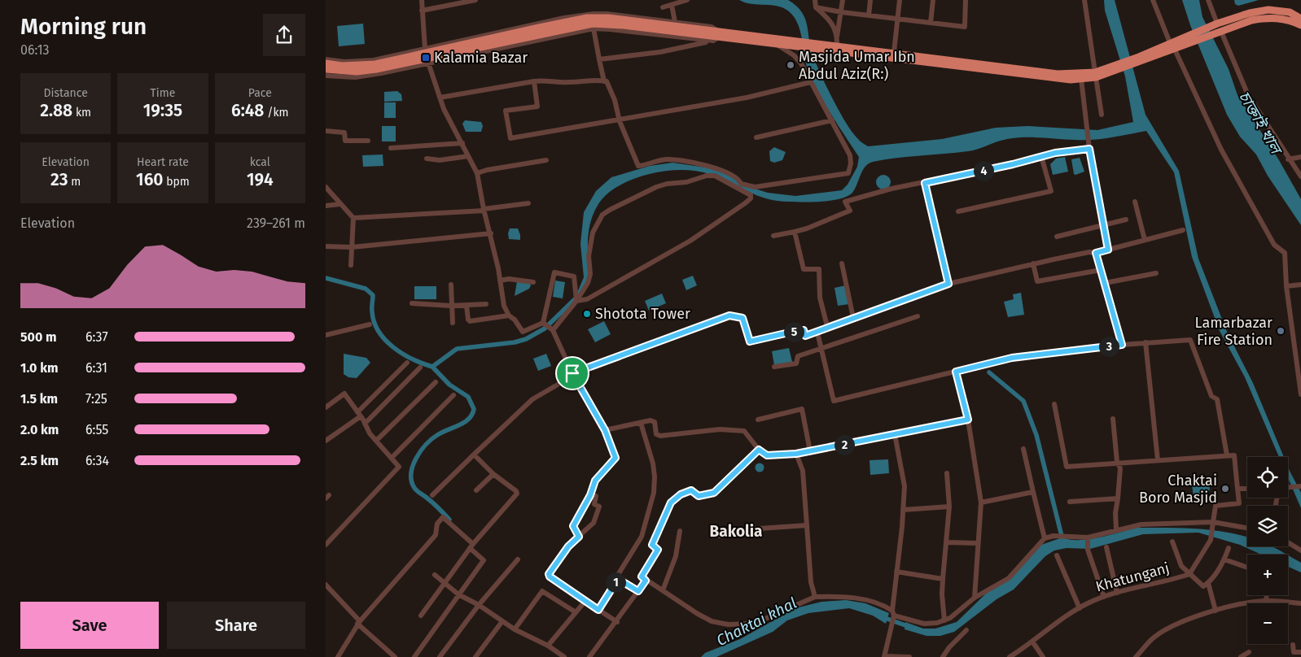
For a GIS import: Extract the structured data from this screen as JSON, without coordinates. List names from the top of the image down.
{
  "streets": {
    "street": ["Khatunganj"]
  },
  "districts": ["Bakolia"],
  "water": ["চাক্তাই খাল", "Chaktai khal"],
  "places": {
    "transit": ["Kalamia Bazar"],
    "other": [
      "Masjida Umar Ibn Abdul Aziz(R:)",
      "Shotota Tower",
      "Lamarbazar Fire Station",
      "Chaktai Boro Masjid"
    ]
  },
  "page": {
    "heading": ["Morning run", "06:13"],
    "stats": [
      ["Distance", "2.88 km"],
      ["Time", "19:35"],
      ["Pace", "6:48 /km"],
      ["Elevation", "23 m"],
      ["Heart rate", "160 bpm"],
      ["kcal", "194"]
    ],
    "pins": [
      "4",
      "5",
      "3",
      "2",
      "1"
    ],
    "chart": ["Elevation", "239–261 m"],
    "list": [
      {
        "name": "500 m",
        "note": "6:37"
      },
      {
        "name": "1.0 km",
        "note": "6:31"
      },
      {
        "name": "1.5 km",
        "note": "7:25"
      },
      {
        "name": "2.0 km",
        "note": "6:55"
      },
      {
        "name": "2.5 km",
        "note": "6:34"
      }
    ],
    "map_buttons": ["+", "−"],
    "buttons": ["Save", "Share"]
  }
}
